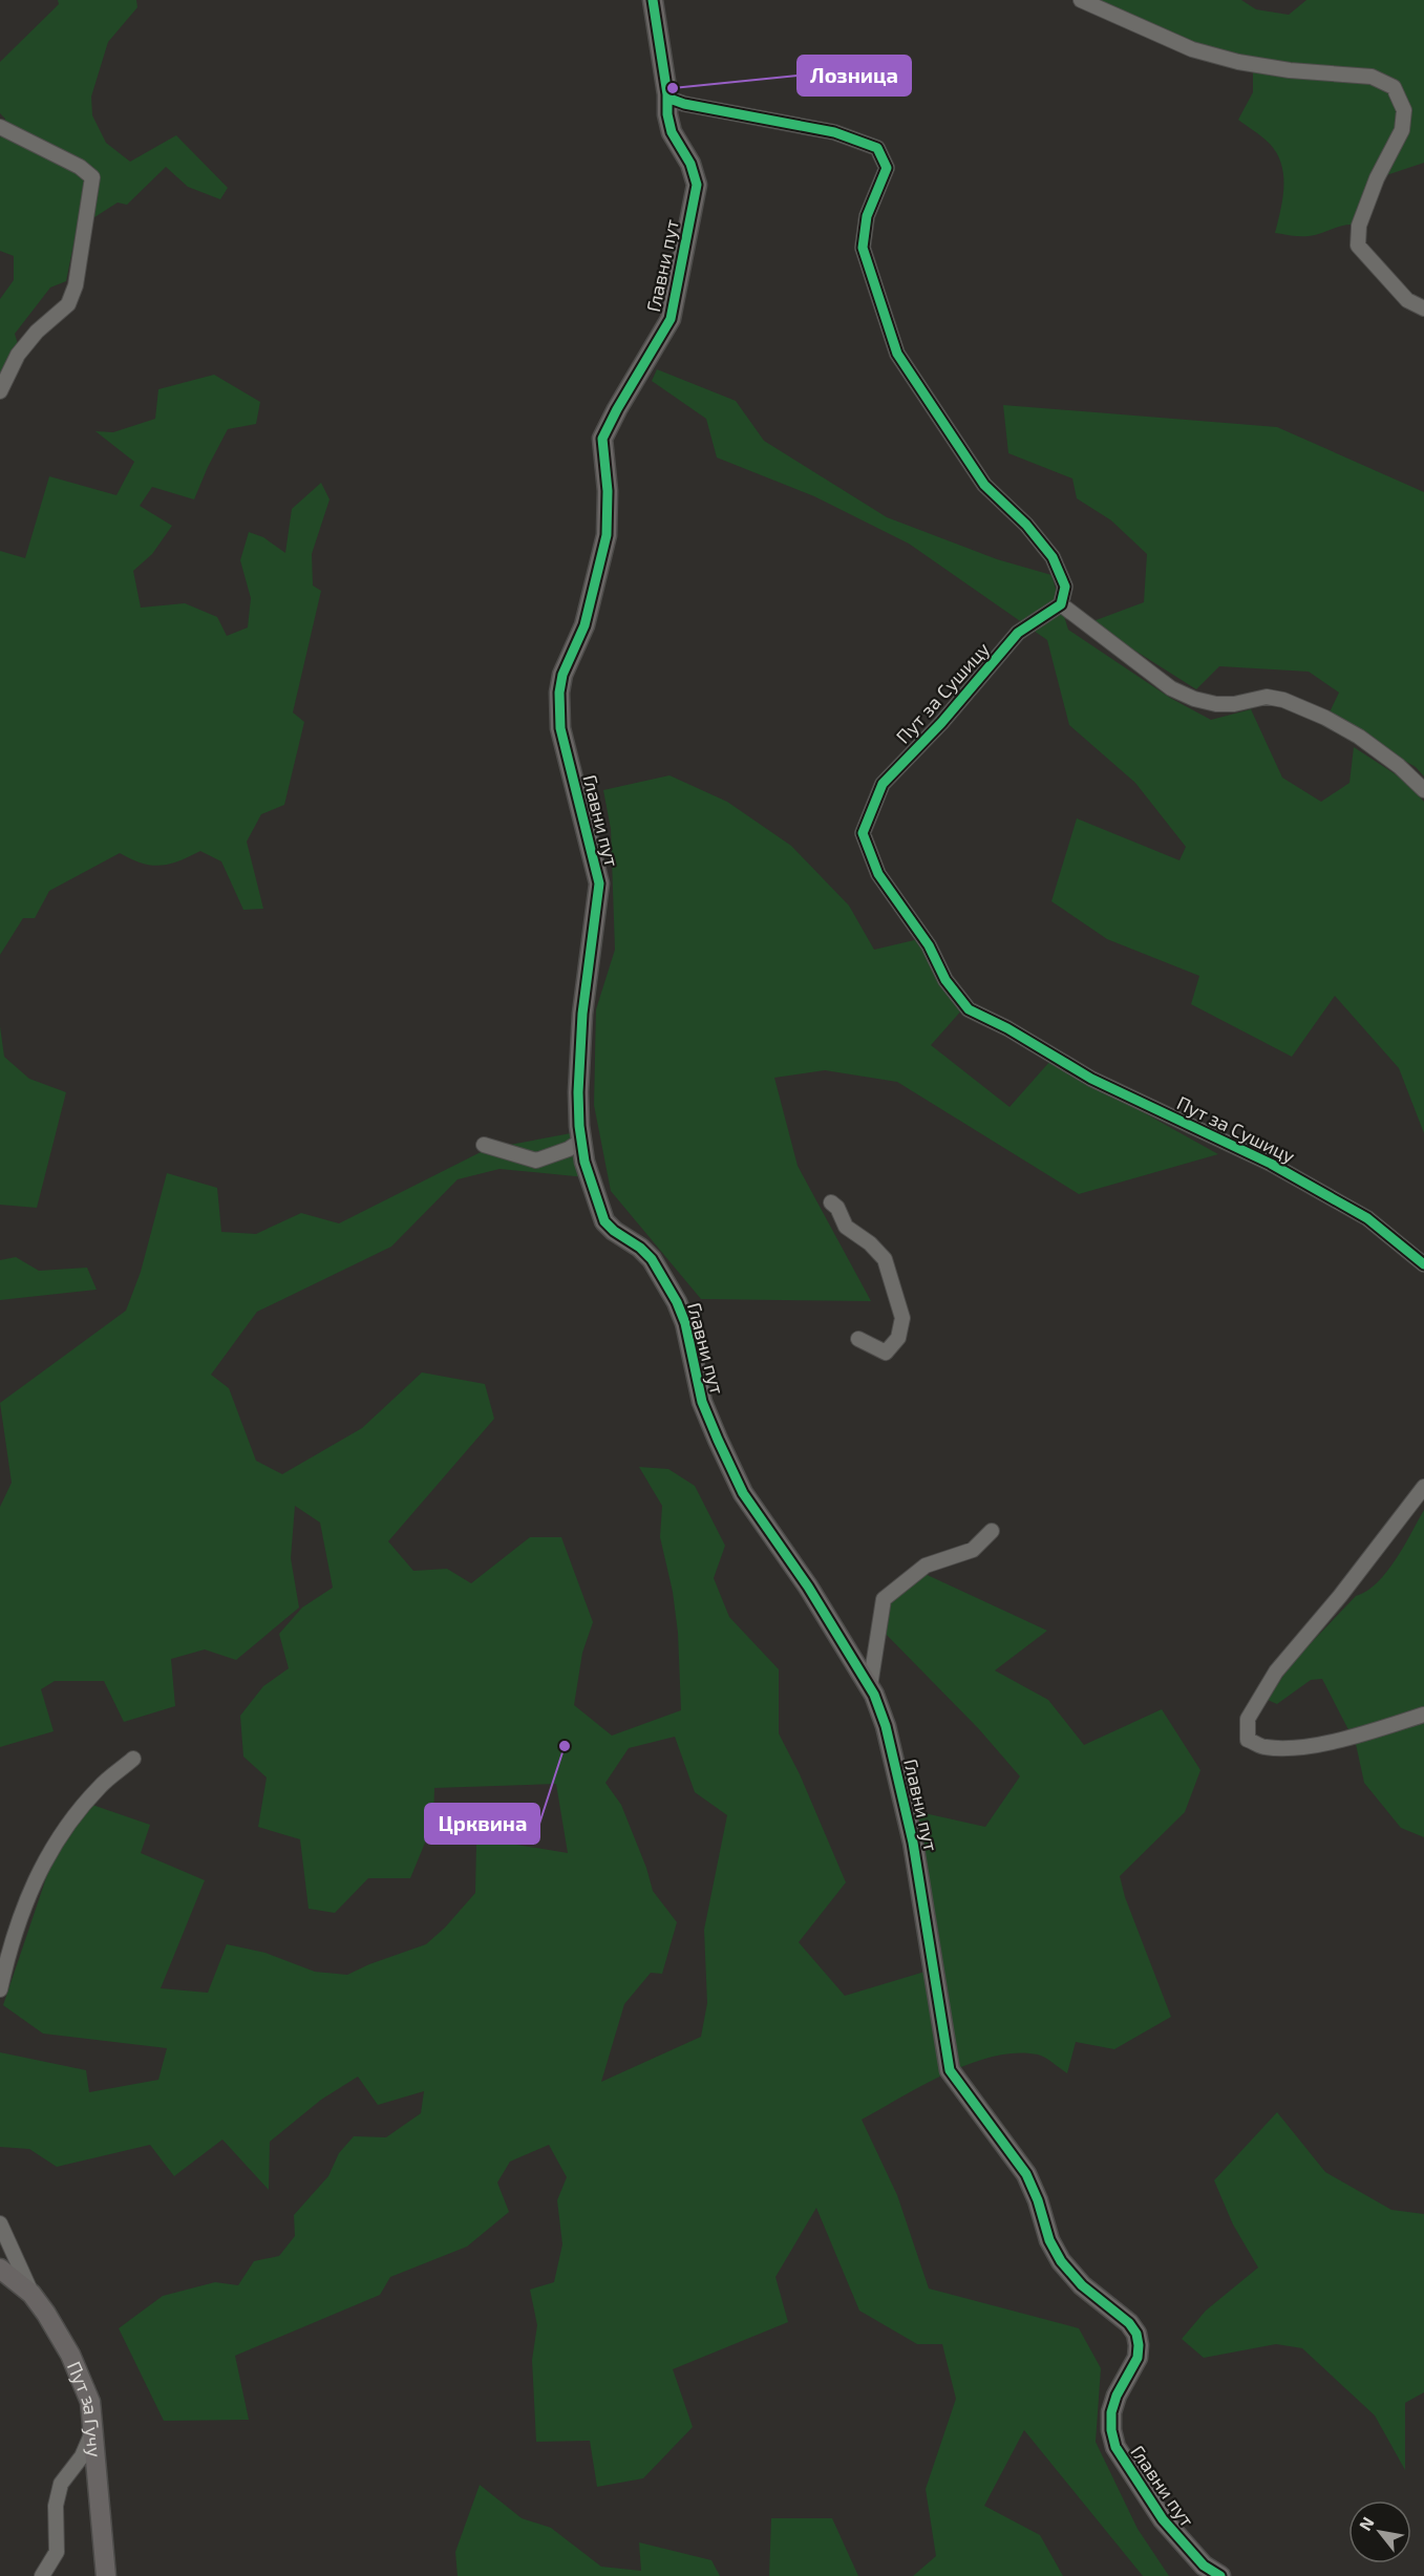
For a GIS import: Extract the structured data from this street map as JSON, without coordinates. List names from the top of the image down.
{
  "streets": {
    "street": ["Главни пут", "Пут за Сушицу", "Пут за Гучу"]
  },
  "places": ["Лозница", "Црквина"],
  "north": "top left"
}
